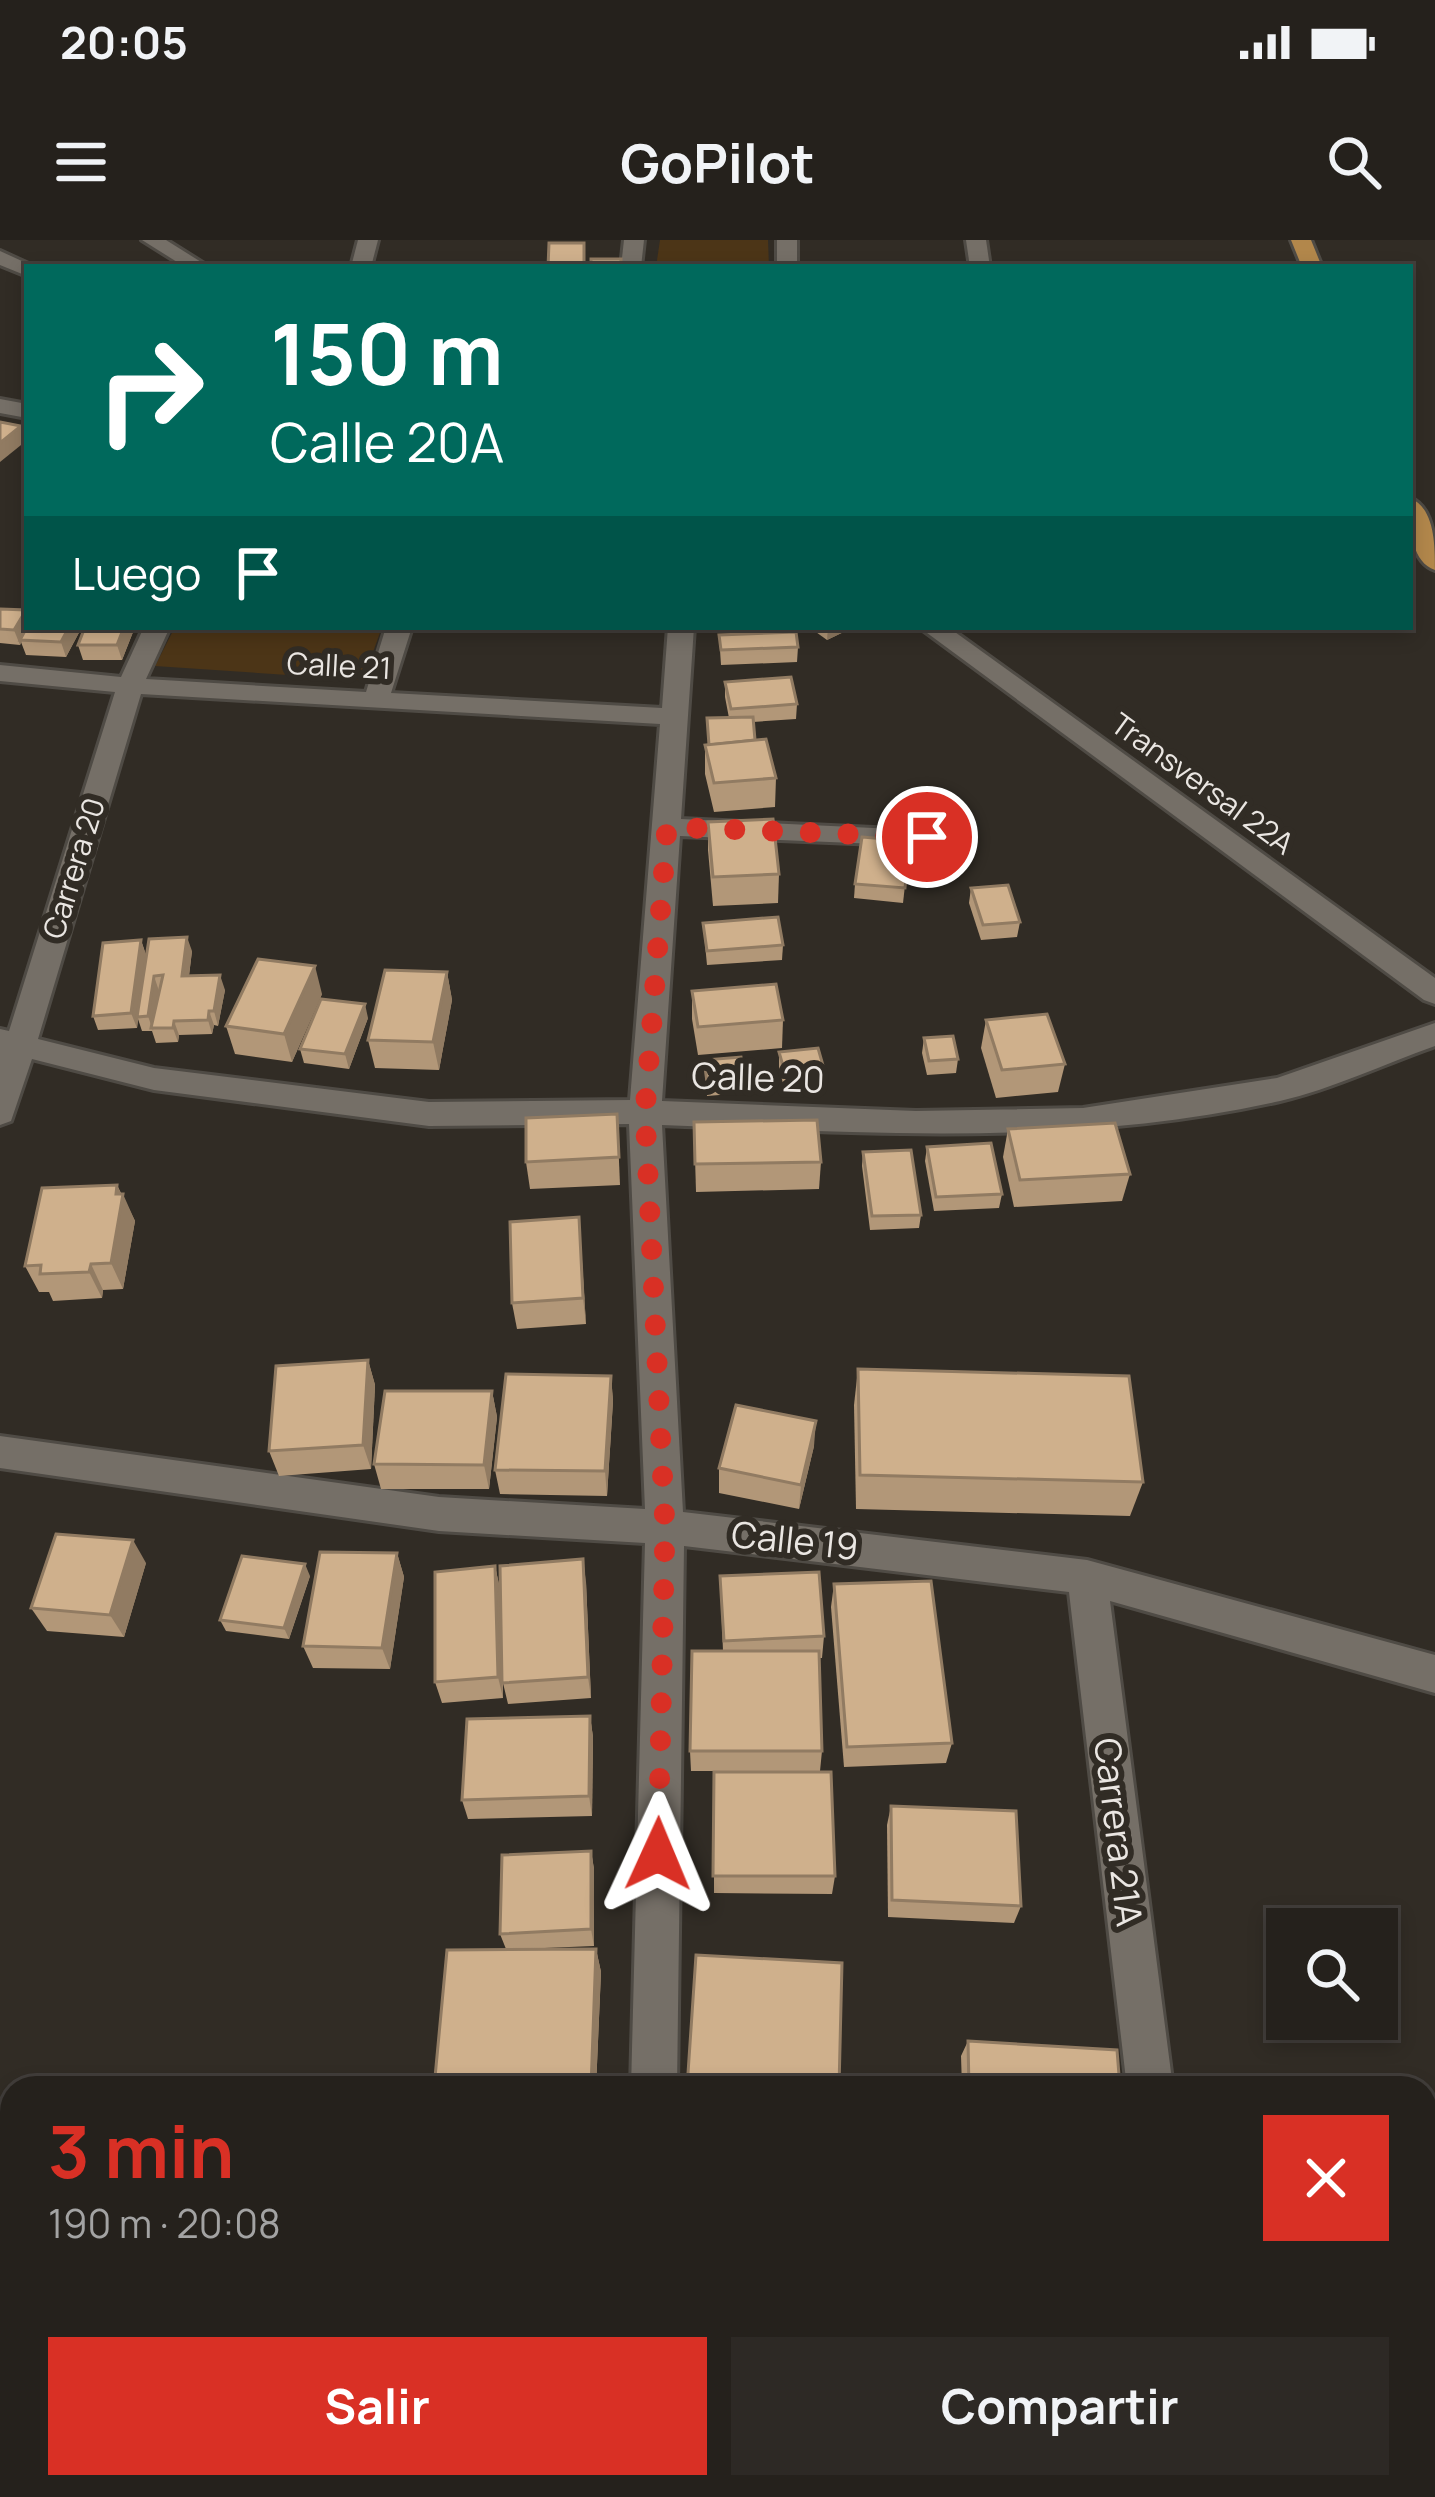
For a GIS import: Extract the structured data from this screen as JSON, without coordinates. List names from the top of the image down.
{
  "streets": {
    "street": [
      "Calle 21",
      "Transversal 22A",
      "Carrera 20",
      "Calle 20",
      "Calle 19",
      "Carrera 21A"
    ]
  },
  "crossings": [
    ["Calle 21", "Carrera 20"],
    ["Carrera 20", "Calle 20"],
    ["Calle 19", "Carrera 21A"]
  ],
  "page": {
    "status": "20:05",
    "header": "GoPilot",
    "turn": ["150 m", "Calle 20A"],
    "then": "Luego",
    "heading": ["3 min", "190 m · 20:08"],
    "buttons": ["Salir", "Compartir"]
  }
}
